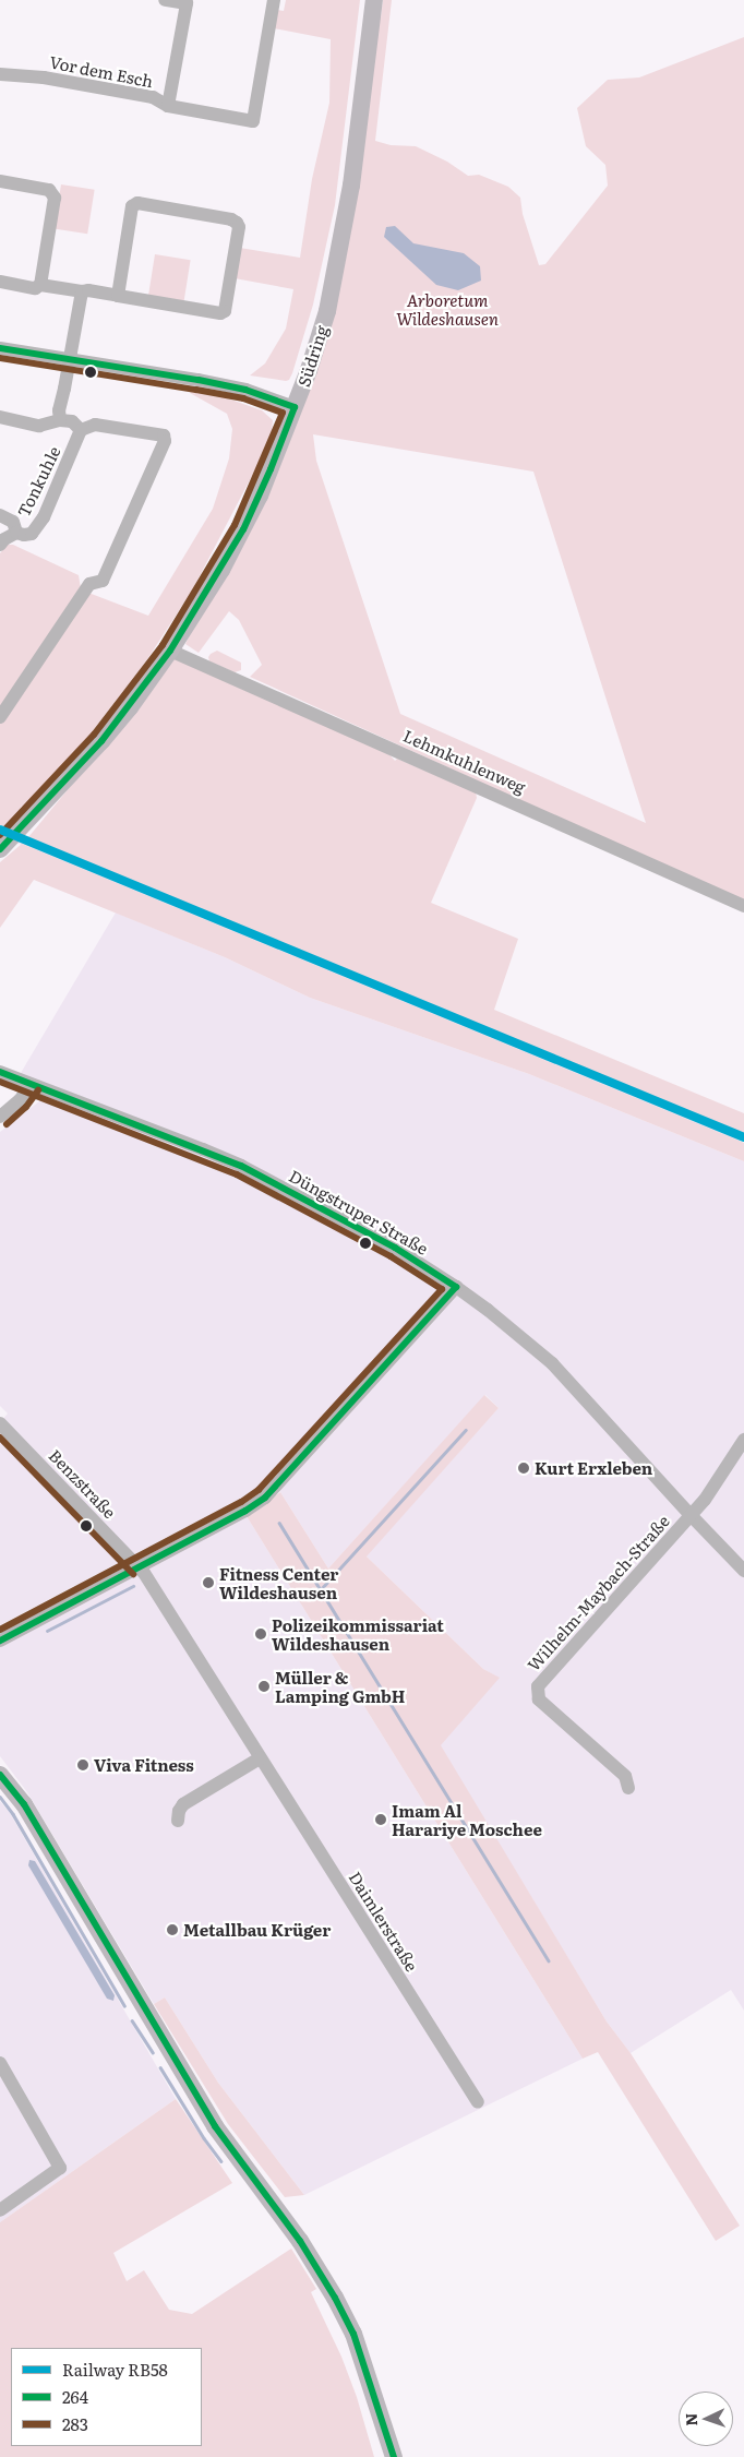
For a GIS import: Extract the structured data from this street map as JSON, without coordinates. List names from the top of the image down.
{
  "streets": {
    "main road": ["Südring"],
    "street": [
      "Vor dem Esch",
      "Tonkuhle",
      "Lehmkuhlenweg",
      "Düngstruper Straße",
      "Benzstraße",
      "Wilhelm-Maybach-Straße",
      "Daimlerstraße"
    ]
  },
  "crossings": [
    ["Südring", "Lehmkuhlenweg"],
    ["Düngstruper Straße", "Wilhelm-Maybach-Straße"],
    ["Benzstraße", "Daimlerstraße"]
  ],
  "parks": ["Arboretum Wildeshausen"],
  "places": [
    "Kurt Erxleben",
    "Fitness Center Wildeshausen",
    "Polizeikommissariat Wildeshausen",
    "Müller & Lamping GmbH",
    "Viva Fitness",
    "Imam Al Harariye Moschee",
    "Metallbau Krüger"
  ],
  "lines": ["transit line 264", "transit line 283", "rail line RB58"],
  "legend": ["Railway RB58", "264", "283"],
  "north": "left"
}
